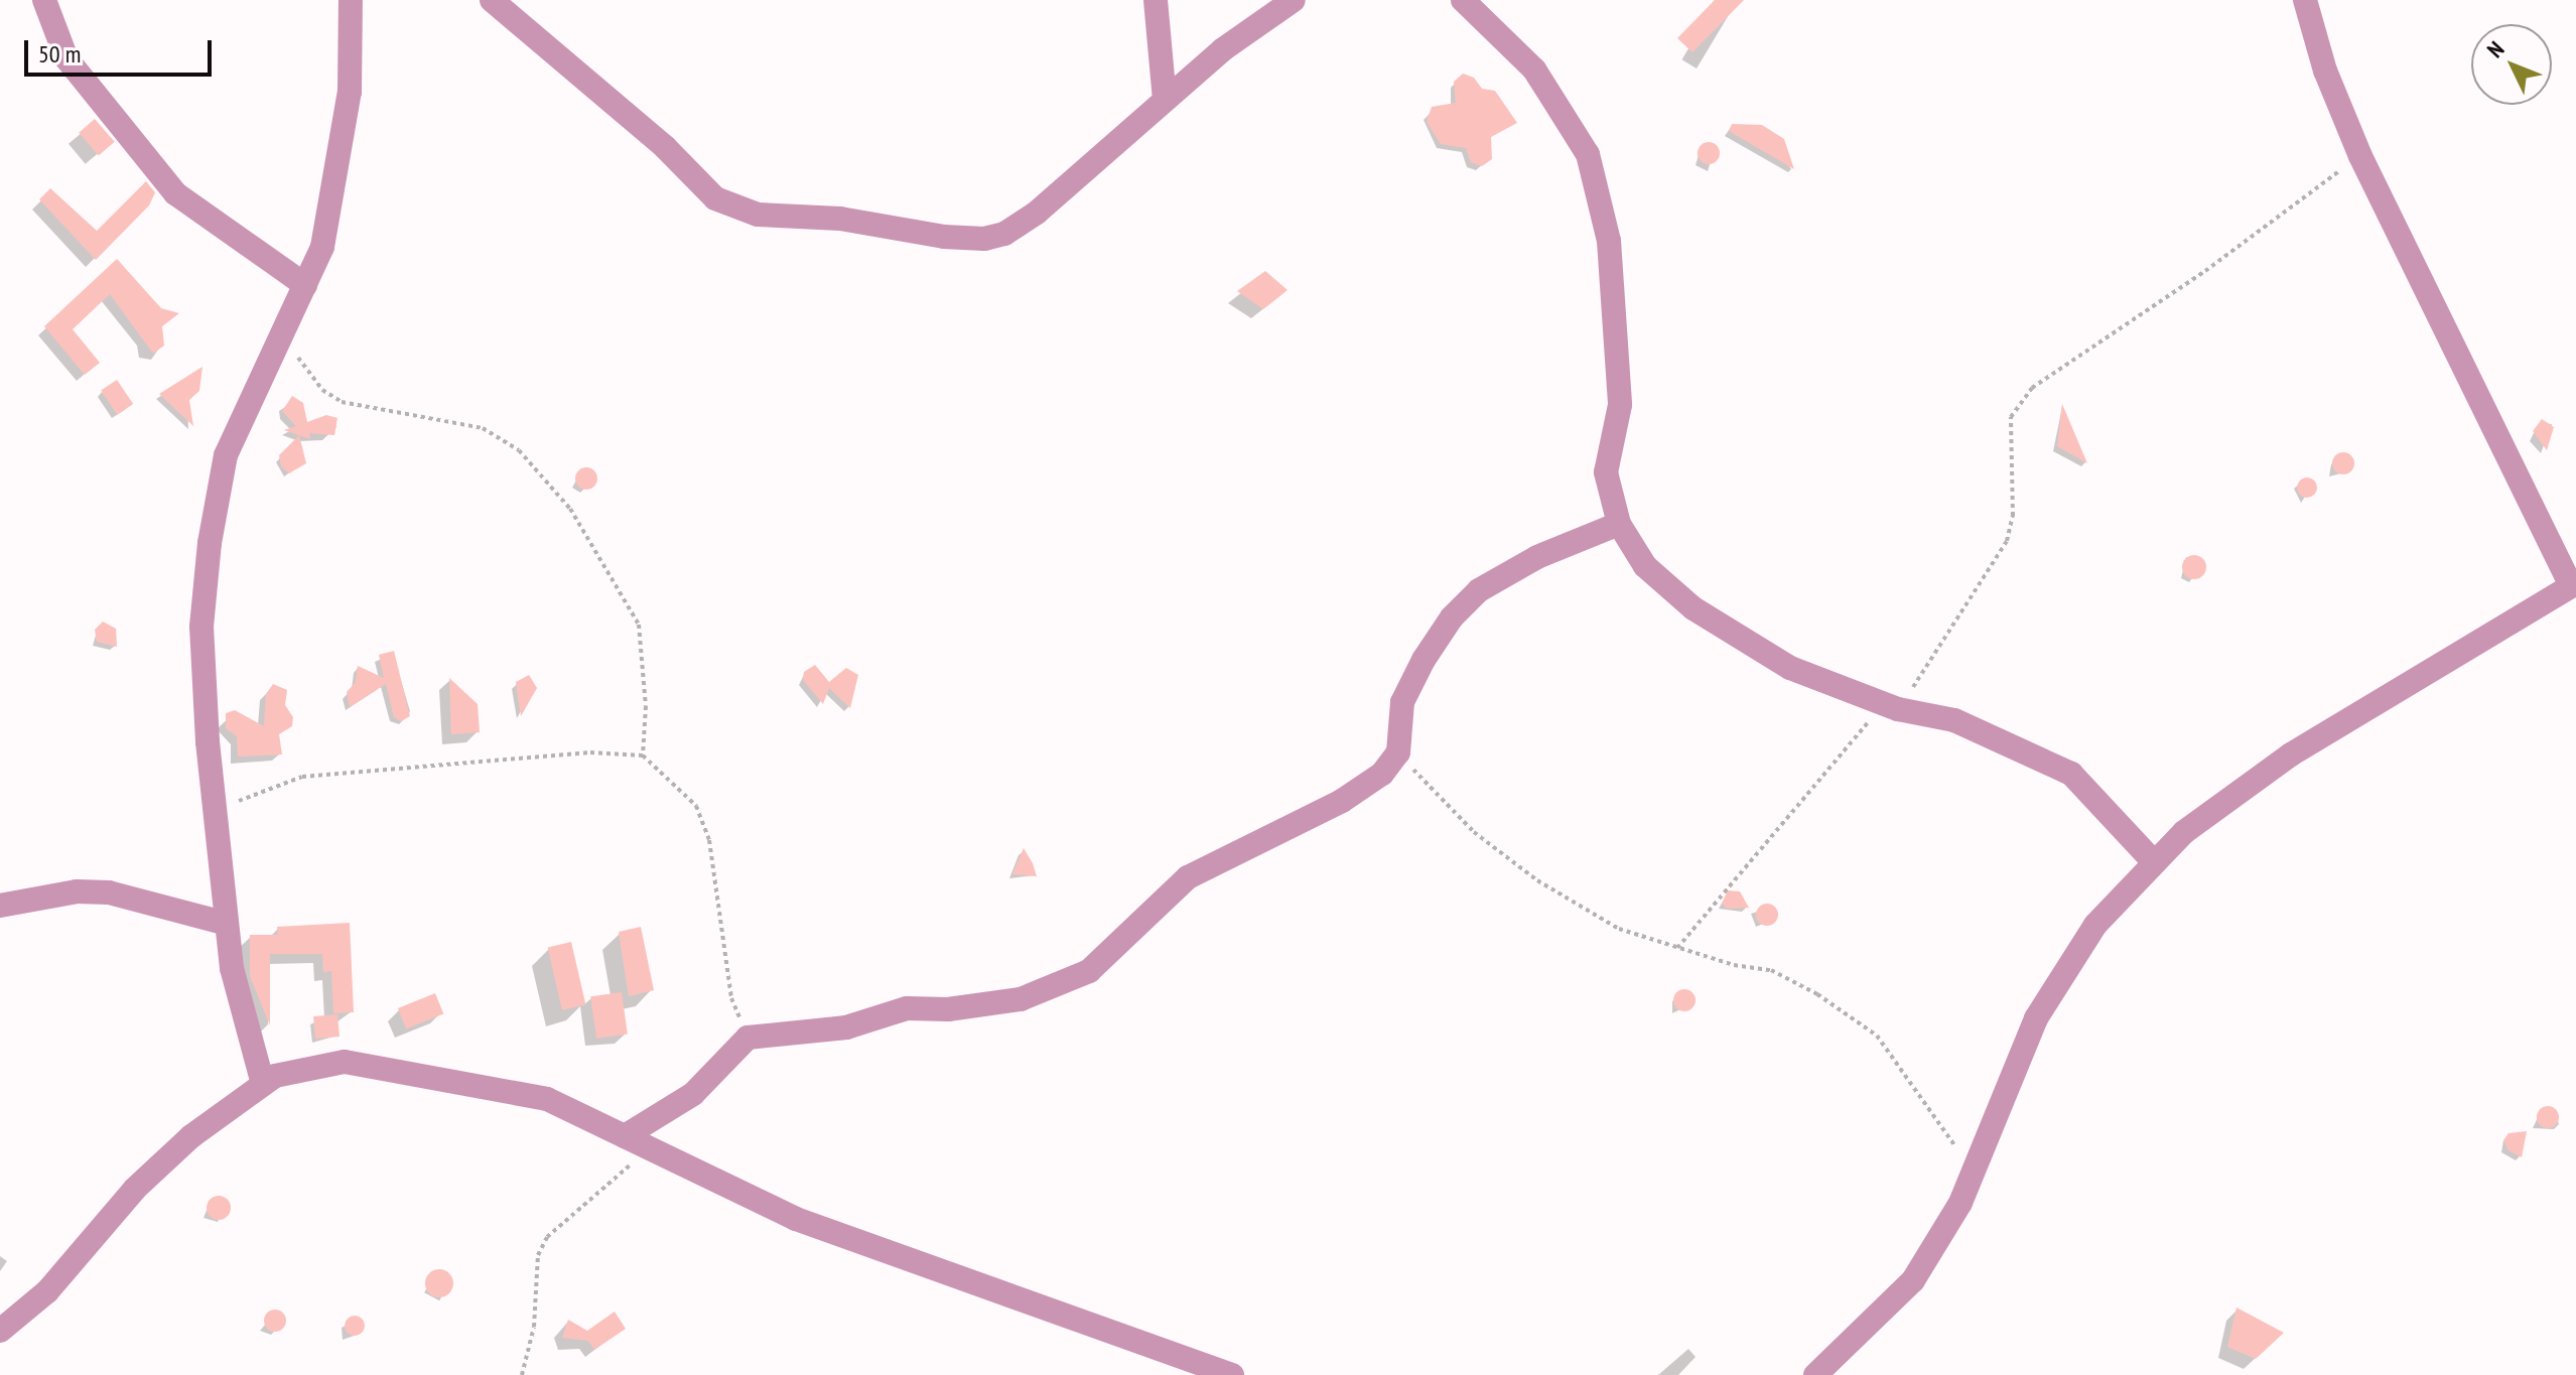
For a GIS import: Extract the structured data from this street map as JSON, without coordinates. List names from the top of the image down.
{
  "scale_bar": "50 m",
  "north": "top left"
}
